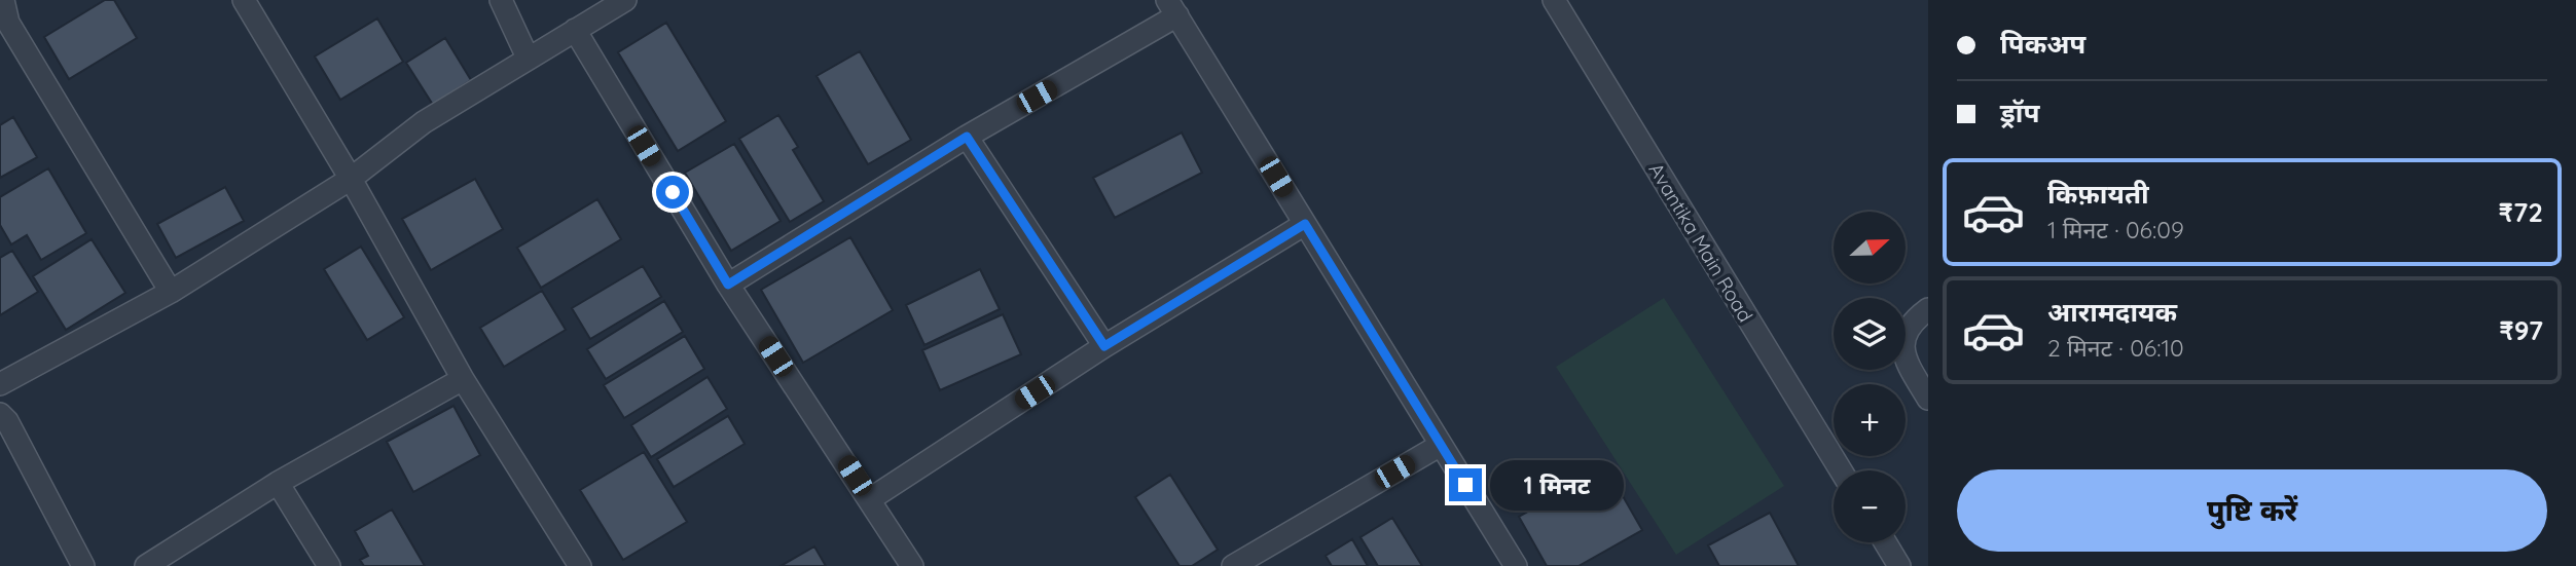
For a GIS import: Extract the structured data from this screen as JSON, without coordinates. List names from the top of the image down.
{
  "streets": {
    "street": ["Avantika Main Road"]
  },
  "north": "right",
  "page": {
    "banner": ["पिकअप", "ड्रॉप"],
    "list": [
      {
        "name": "किफ़ायती",
        "note": "1 मिनट · 06:09",
        "value": "₹72"
      },
      {
        "name": "आरामदायक",
        "note": "2 मिनट · 06:10",
        "value": "₹97"
      }
    ],
    "map_buttons": ["+", "−"],
    "buttons": "पुष्टि करें",
    "bubble": "1 मिनट"
  }
}
